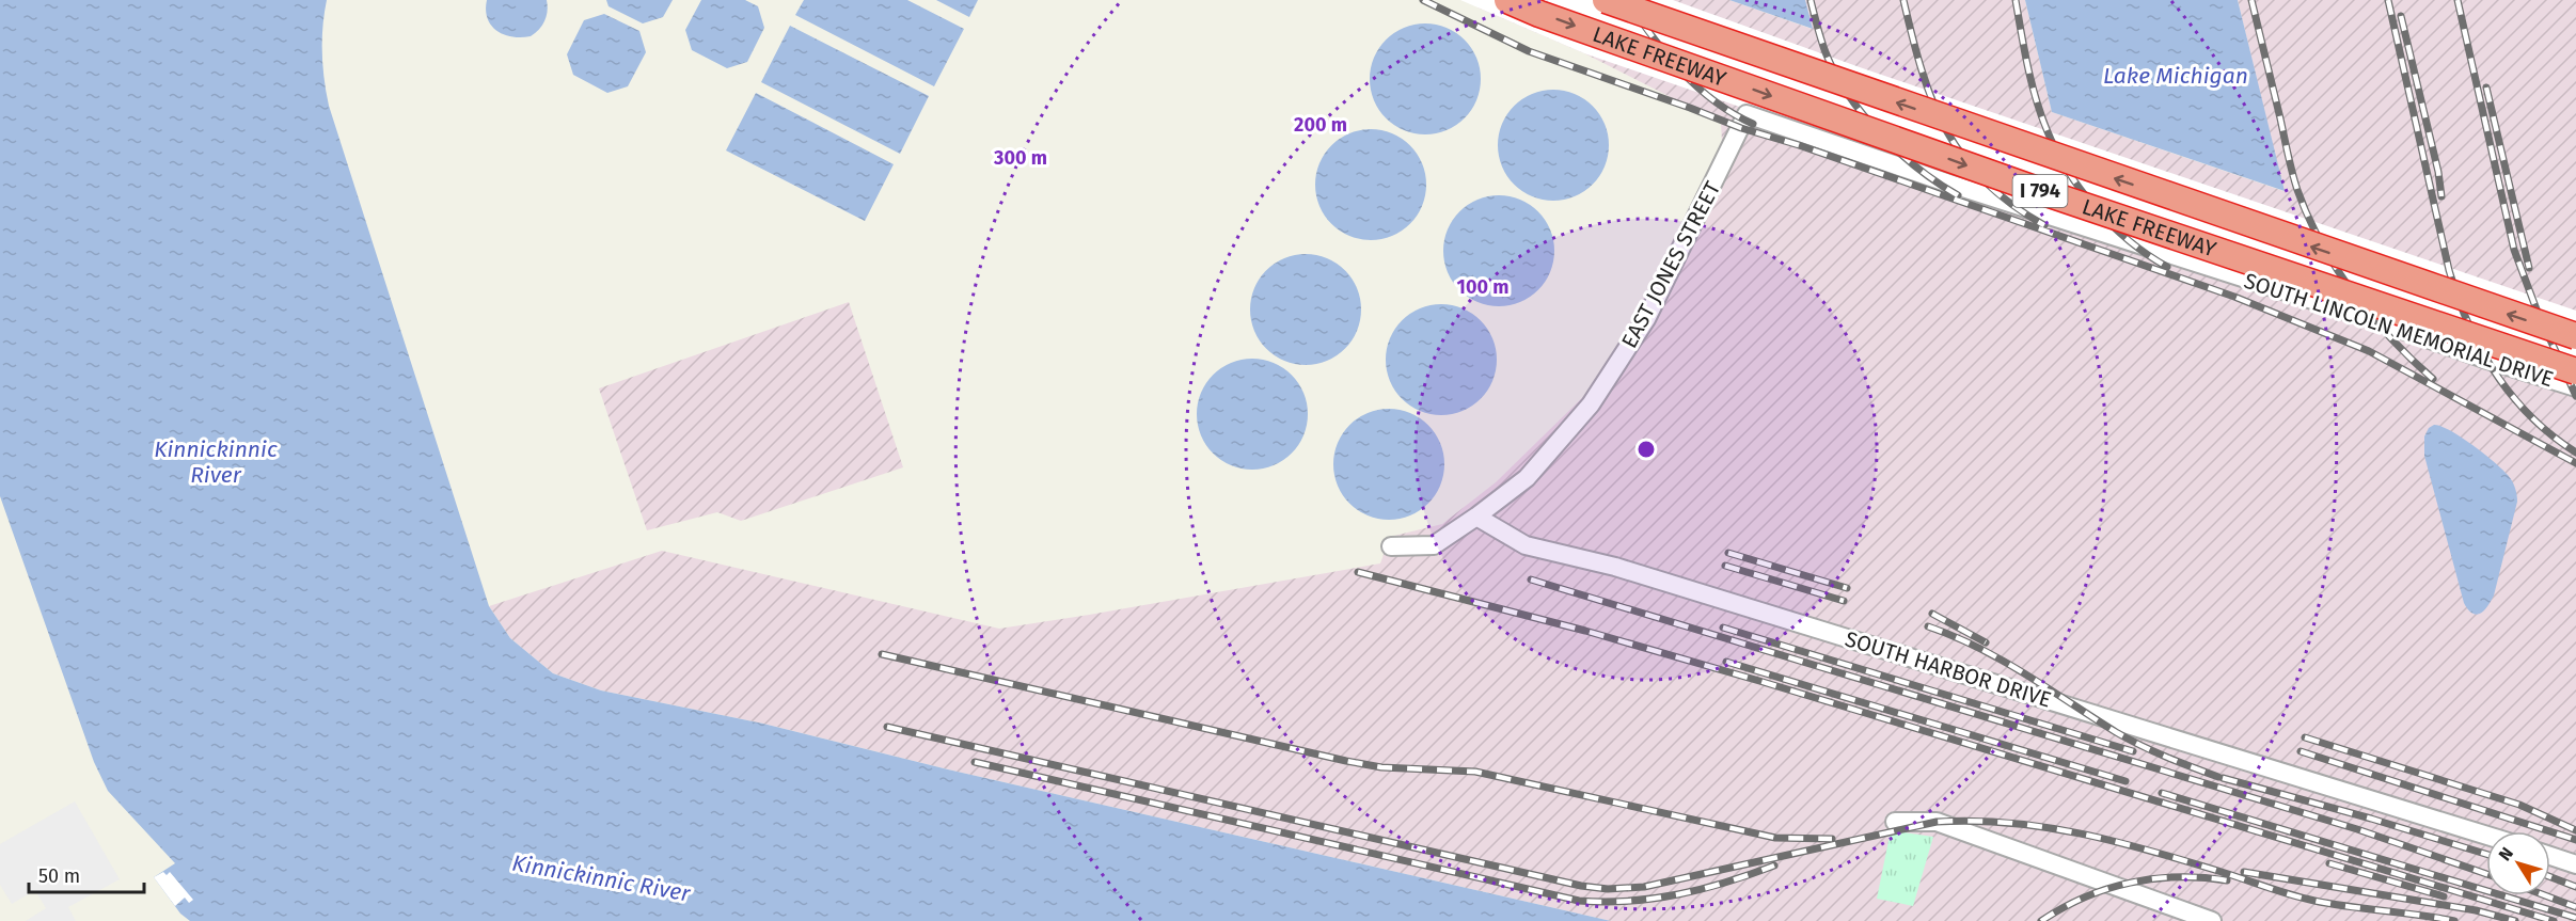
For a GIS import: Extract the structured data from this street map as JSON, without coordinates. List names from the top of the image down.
{
  "streets": {
    "highway": ["LAKE FREEWAY", "I 794"],
    "street": ["EAST JONES STREET", "SOUTH LINCOLN MEMORIAL DRIVE", "SOUTH HARBOR DRIVE"]
  },
  "crossings": [
    ["EAST JONES STREET", "SOUTH LINCOLN MEMORIAL DRIVE"],
    ["EAST JONES STREET", "SOUTH HARBOR DRIVE"]
  ],
  "water": ["Lake Michigan", "Kinnickinnic River"],
  "scale_bar": "50 m",
  "north": "top left",
  "rings": ["200 m", "300 m", "100 m"]
}
